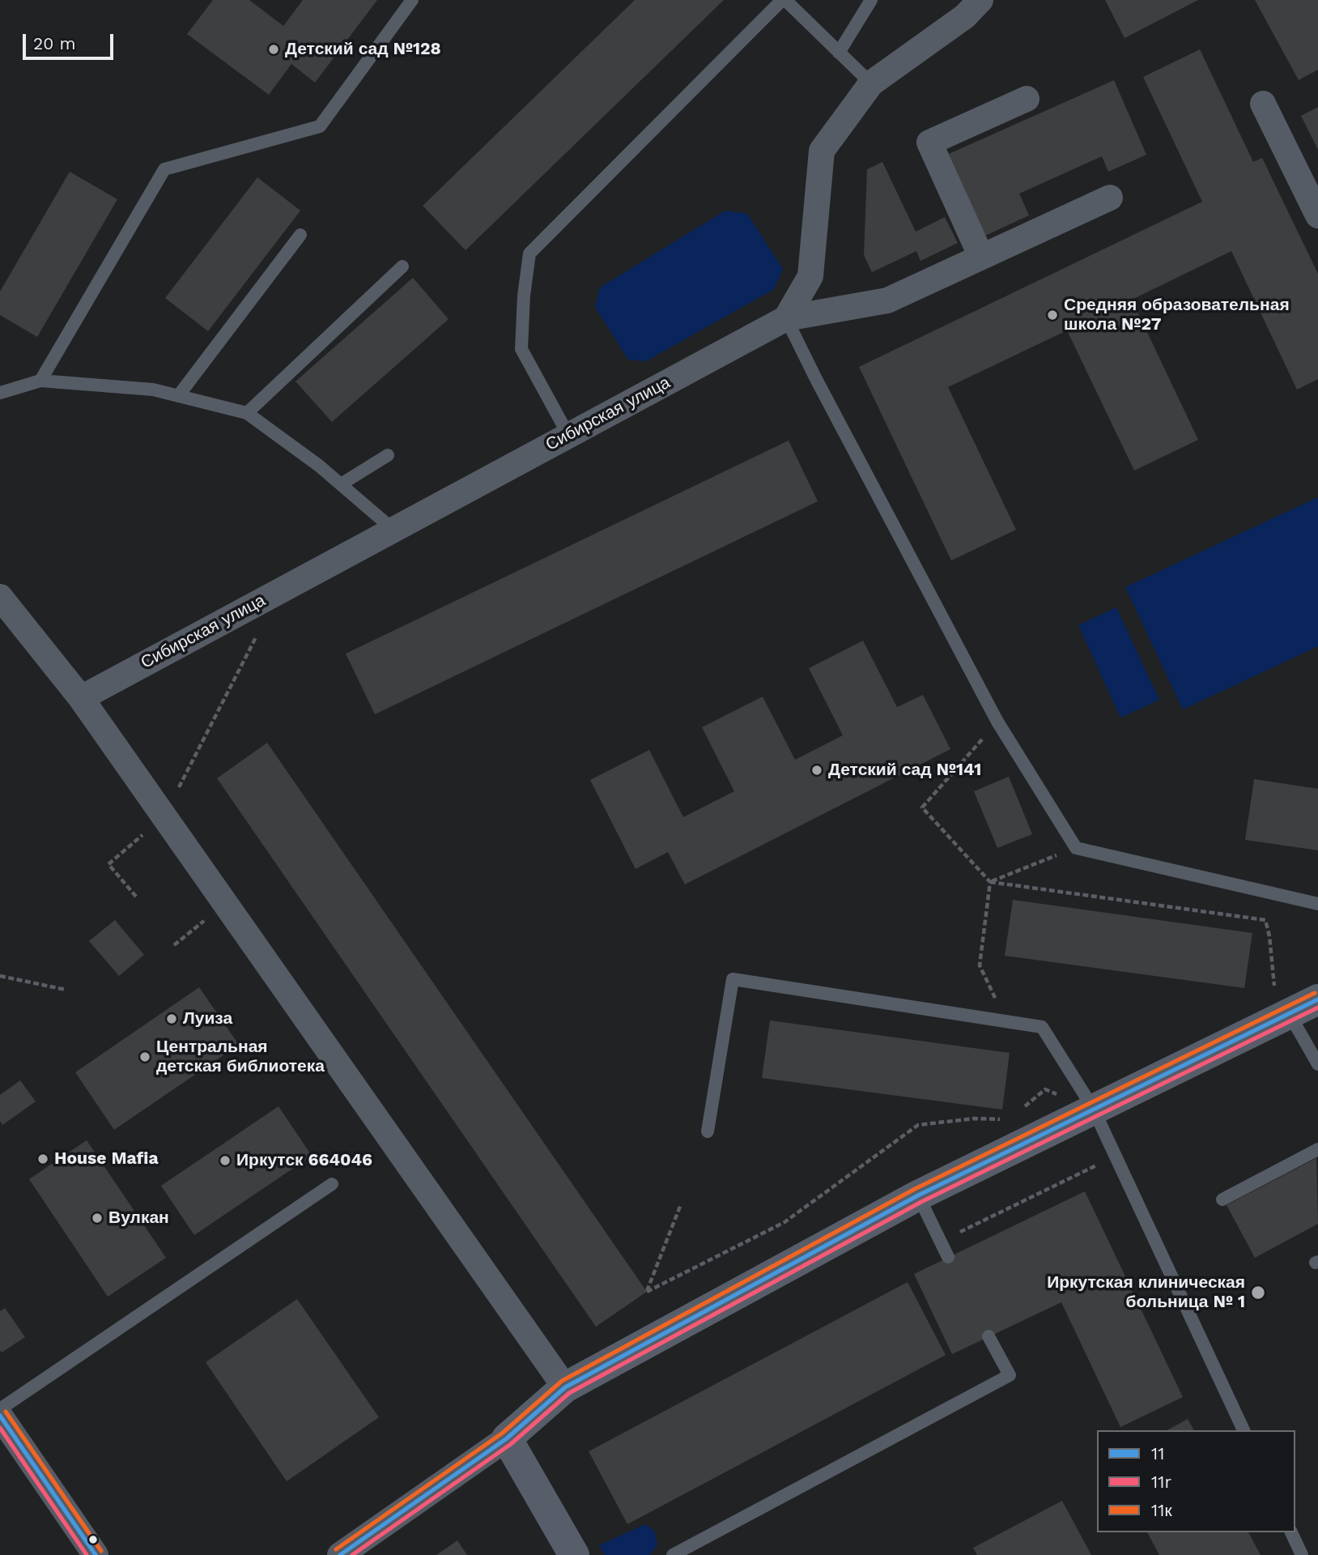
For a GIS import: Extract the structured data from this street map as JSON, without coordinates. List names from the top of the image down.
{
  "streets": {
    "street": ["Сибирская улица"]
  },
  "places": [
    "Детский сад №128",
    "Средняя образовательная школа №27",
    "Детский сад №141",
    "Луиза",
    "Центральная детская библиотека",
    "House Mafia",
    "Иркутск 664046",
    "Вулкан",
    "Иркутская клиническая больница № 1"
  ],
  "lines": ["transit line 11к", "transit line 11", "transit line 11r"],
  "legend": ["11", "11r", "11к"],
  "scale_bar": "20 m"
}
